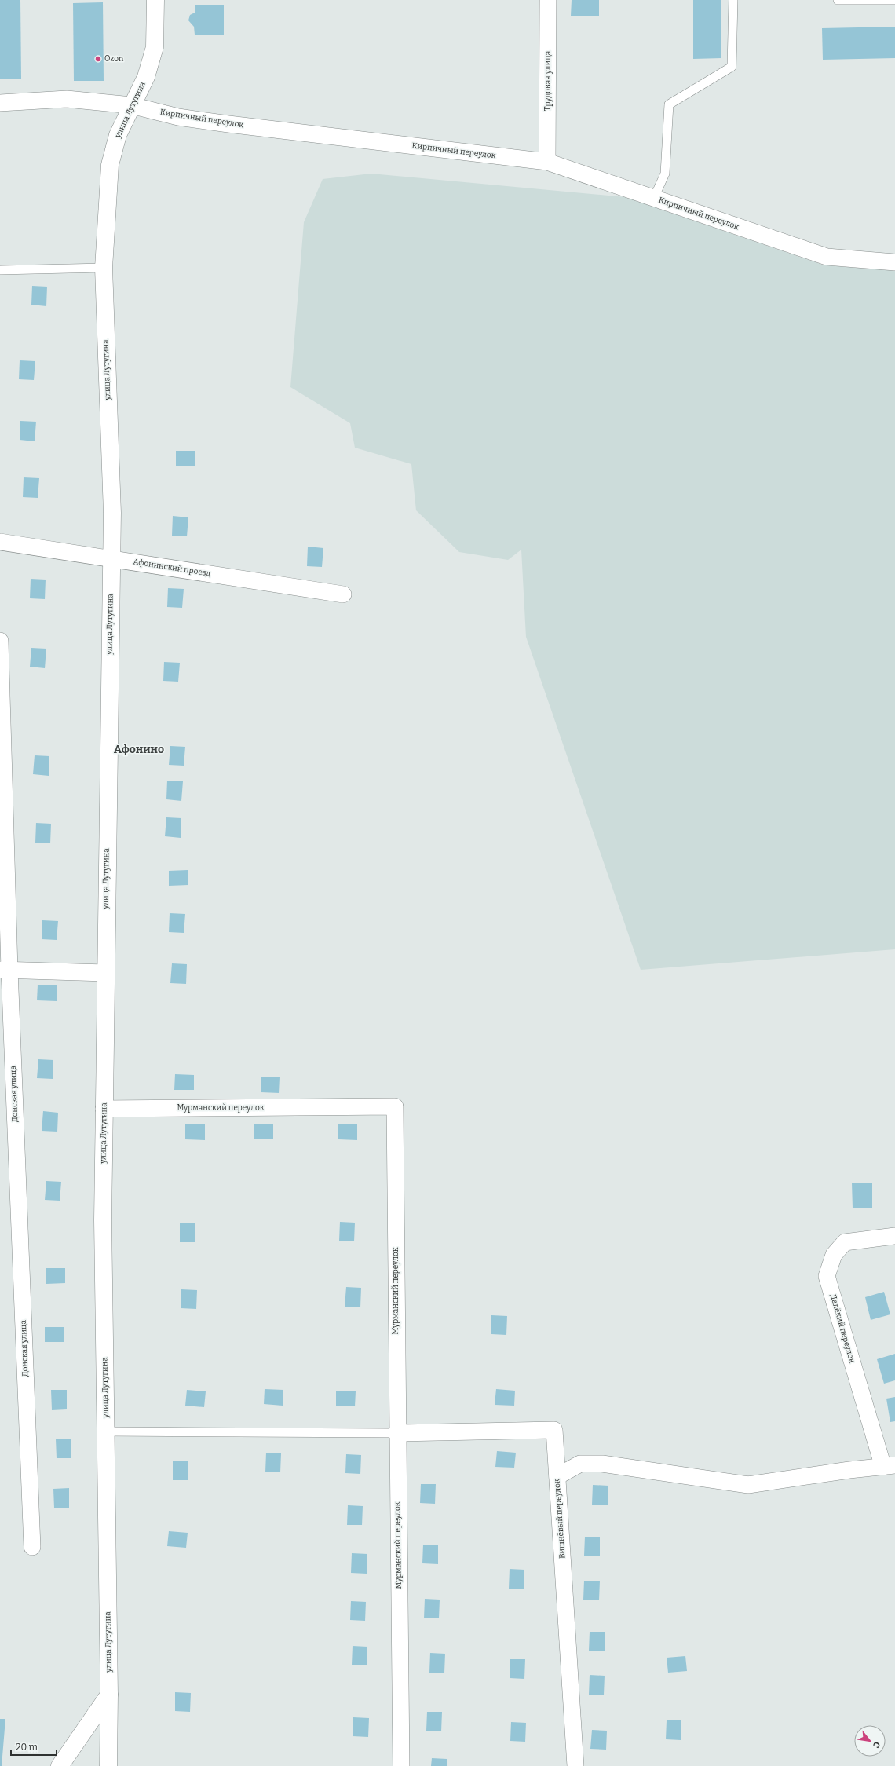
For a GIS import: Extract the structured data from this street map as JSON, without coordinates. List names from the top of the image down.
{
  "streets": {
    "main road": ["улица Лутугина"],
    "street": [
      "Трудовая улица",
      "Кирпичный переулок",
      "Афонинский проезд",
      "Донская улица",
      "Мурманский переулок",
      "Далёкий переулок",
      "Вишнёвый переулок"
    ]
  },
  "crossings": [
    ["Трудовая улица", "Кирпичный переулок"],
    ["улица Лутугина", "Кирпичный переулок"],
    ["улица Лутугина", "Афонинский проезд"],
    ["улица Лутугина", "Мурманский переулок"],
    ["Мурманский переулок", "Вишнёвый переулок"]
  ],
  "districts": ["Афонино"],
  "places": ["Ozon"],
  "scale_bar": "20 m",
  "north": "bottom right"
}
